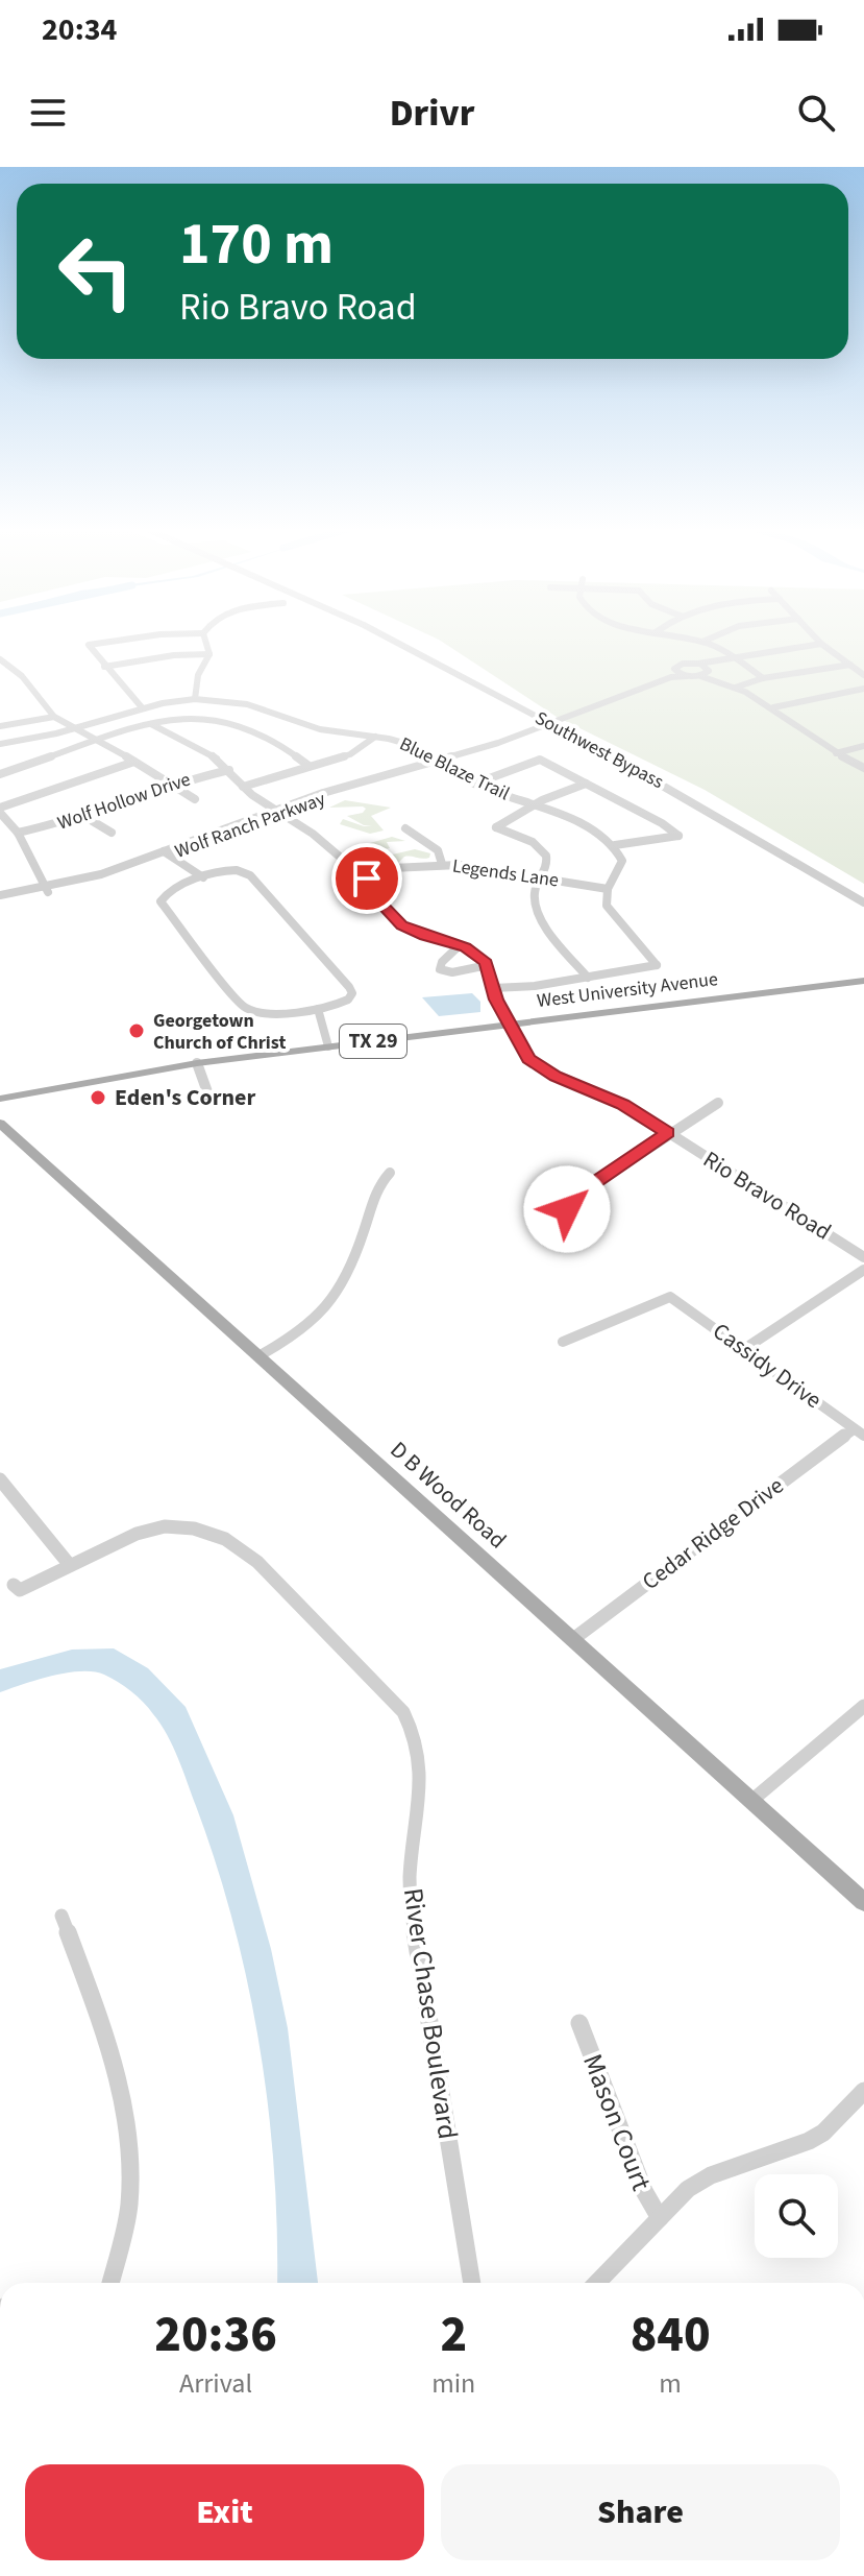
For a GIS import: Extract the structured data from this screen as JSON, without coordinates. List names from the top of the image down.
{
  "streets": {
    "main road": ["West University Avenue", "TX 29", "D B Wood Road"],
    "street": [
      "Southwest Bypass",
      "Blue Blaze Trail",
      "Wolf Hollow Drive",
      "Wolf Ranch Parkway",
      "Legends Lane",
      "Rio Bravo Road",
      "Cassidy Drive",
      "Cedar Ridge Drive",
      "River Chase Boulevard",
      "Mason Court"
    ]
  },
  "crossings": [
    ["Southwest Bypass", "Wolf Ranch Parkway"],
    ["Blue Blaze Trail", "Wolf Ranch Parkway"],
    ["Wolf Hollow Drive", "Legends Lane"],
    ["Wolf Ranch Parkway", "Legends Lane"],
    ["West University Avenue", "Rio Bravo Road"],
    ["Cassidy Drive", "Cedar Ridge Drive"],
    ["D B Wood Road", "Cedar Ridge Drive"]
  ],
  "places": ["Georgetown Church of Christ", "Eden's Corner"],
  "page": {
    "status": "20:34",
    "header": "Drivr",
    "turn": ["170 m", "Rio Bravo Road"],
    "eta": [
      "20:36",
      "Arrival",
      "2",
      "min",
      "840",
      "m"
    ],
    "buttons": ["Exit", "Share"]
  }
}
